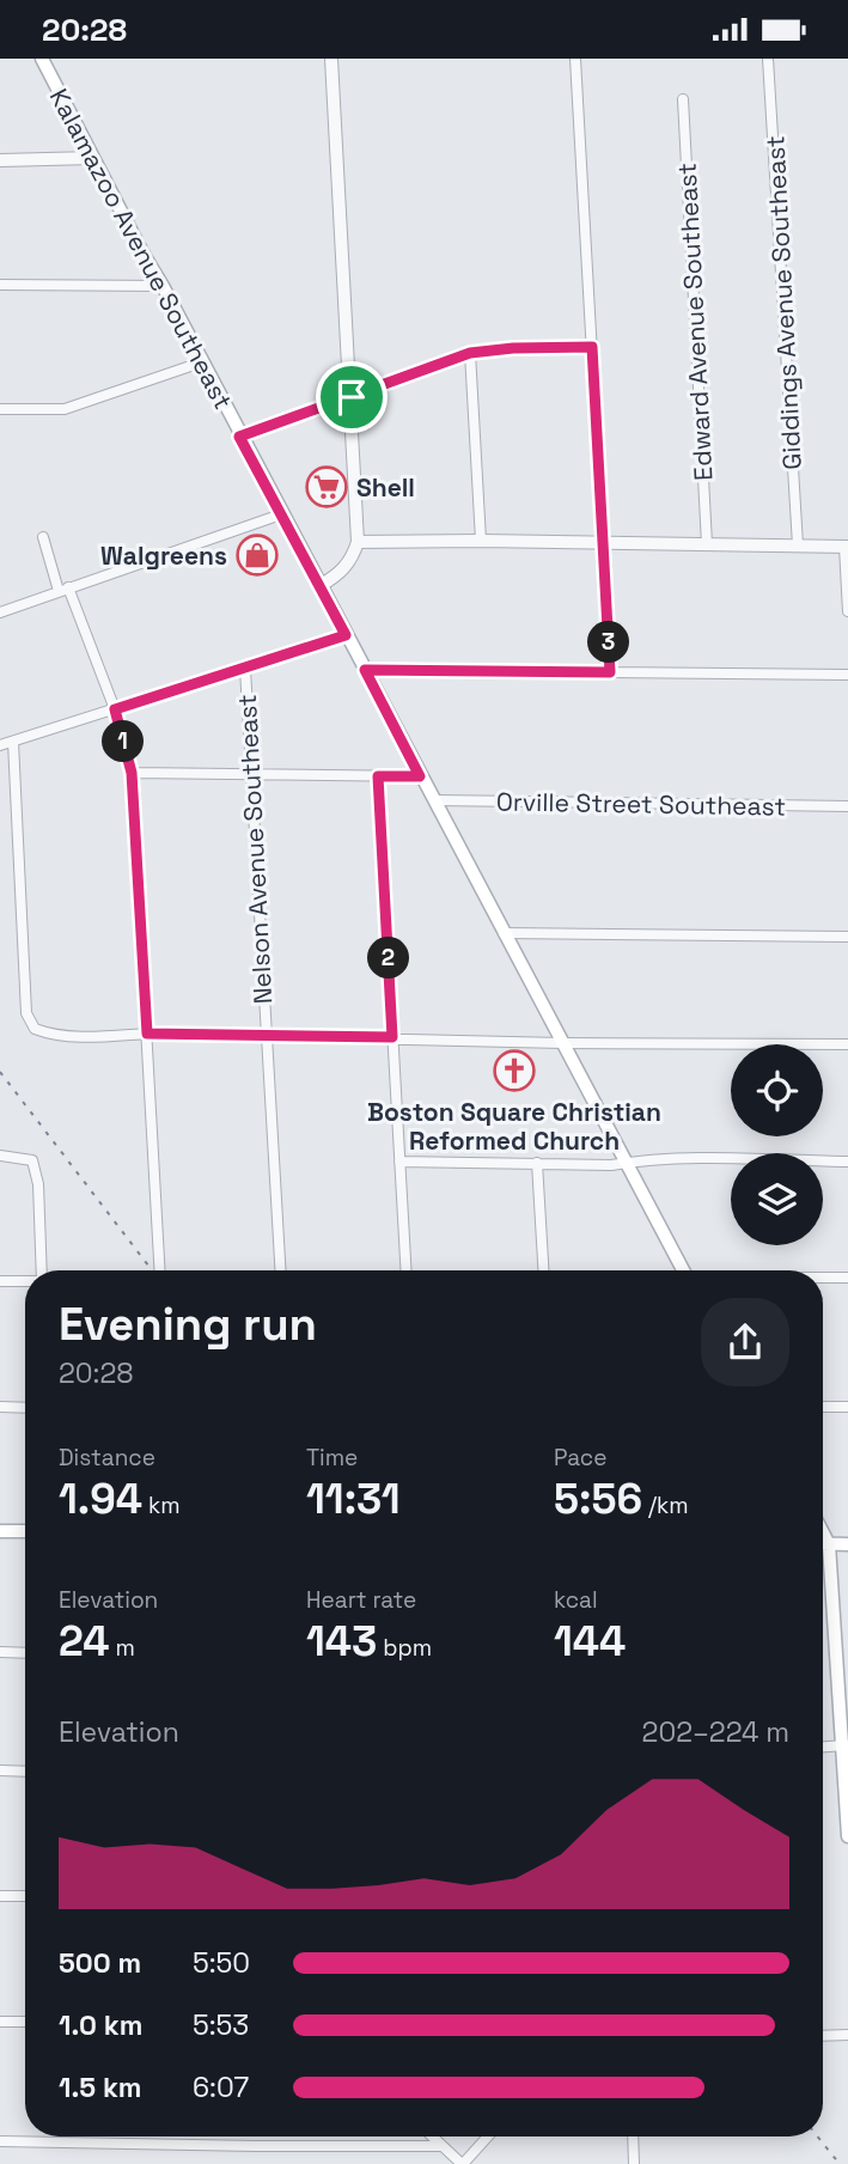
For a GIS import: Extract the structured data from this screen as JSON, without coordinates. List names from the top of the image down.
{
  "streets": {
    "main road": ["Kalamazoo Avenue Southeast"],
    "street": [
      "Giddings Avenue Southeast",
      "Edward Avenue Southeast",
      "Orville Street Southeast",
      "Nelson Avenue Southeast"
    ]
  },
  "crossings": [
    ["Kalamazoo Avenue Southeast", "Orville Street Southeast"]
  ],
  "places": {
    "supermarket": ["Shell"],
    "shop": ["Walgreens"],
    "church": ["Boston Square Christian Reformed Church"]
  },
  "page": {
    "status": "20:28",
    "pins": ["3", "1", "2"],
    "heading": ["Evening run", "20:28"],
    "stats": [
      ["Distance", "1.94 km"],
      ["Time", "11:31"],
      ["Pace", "5:56 /km"],
      ["Elevation", "24 m"],
      ["Heart rate", "143 bpm"],
      ["kcal", "144"]
    ],
    "chart": ["Elevation", "202–224 m"],
    "list": [
      {
        "name": "500 m",
        "note": "5:50"
      },
      {
        "name": "1.0 km",
        "note": "5:53"
      },
      {
        "name": "1.5 km",
        "note": "6:07"
      }
    ]
  }
}
